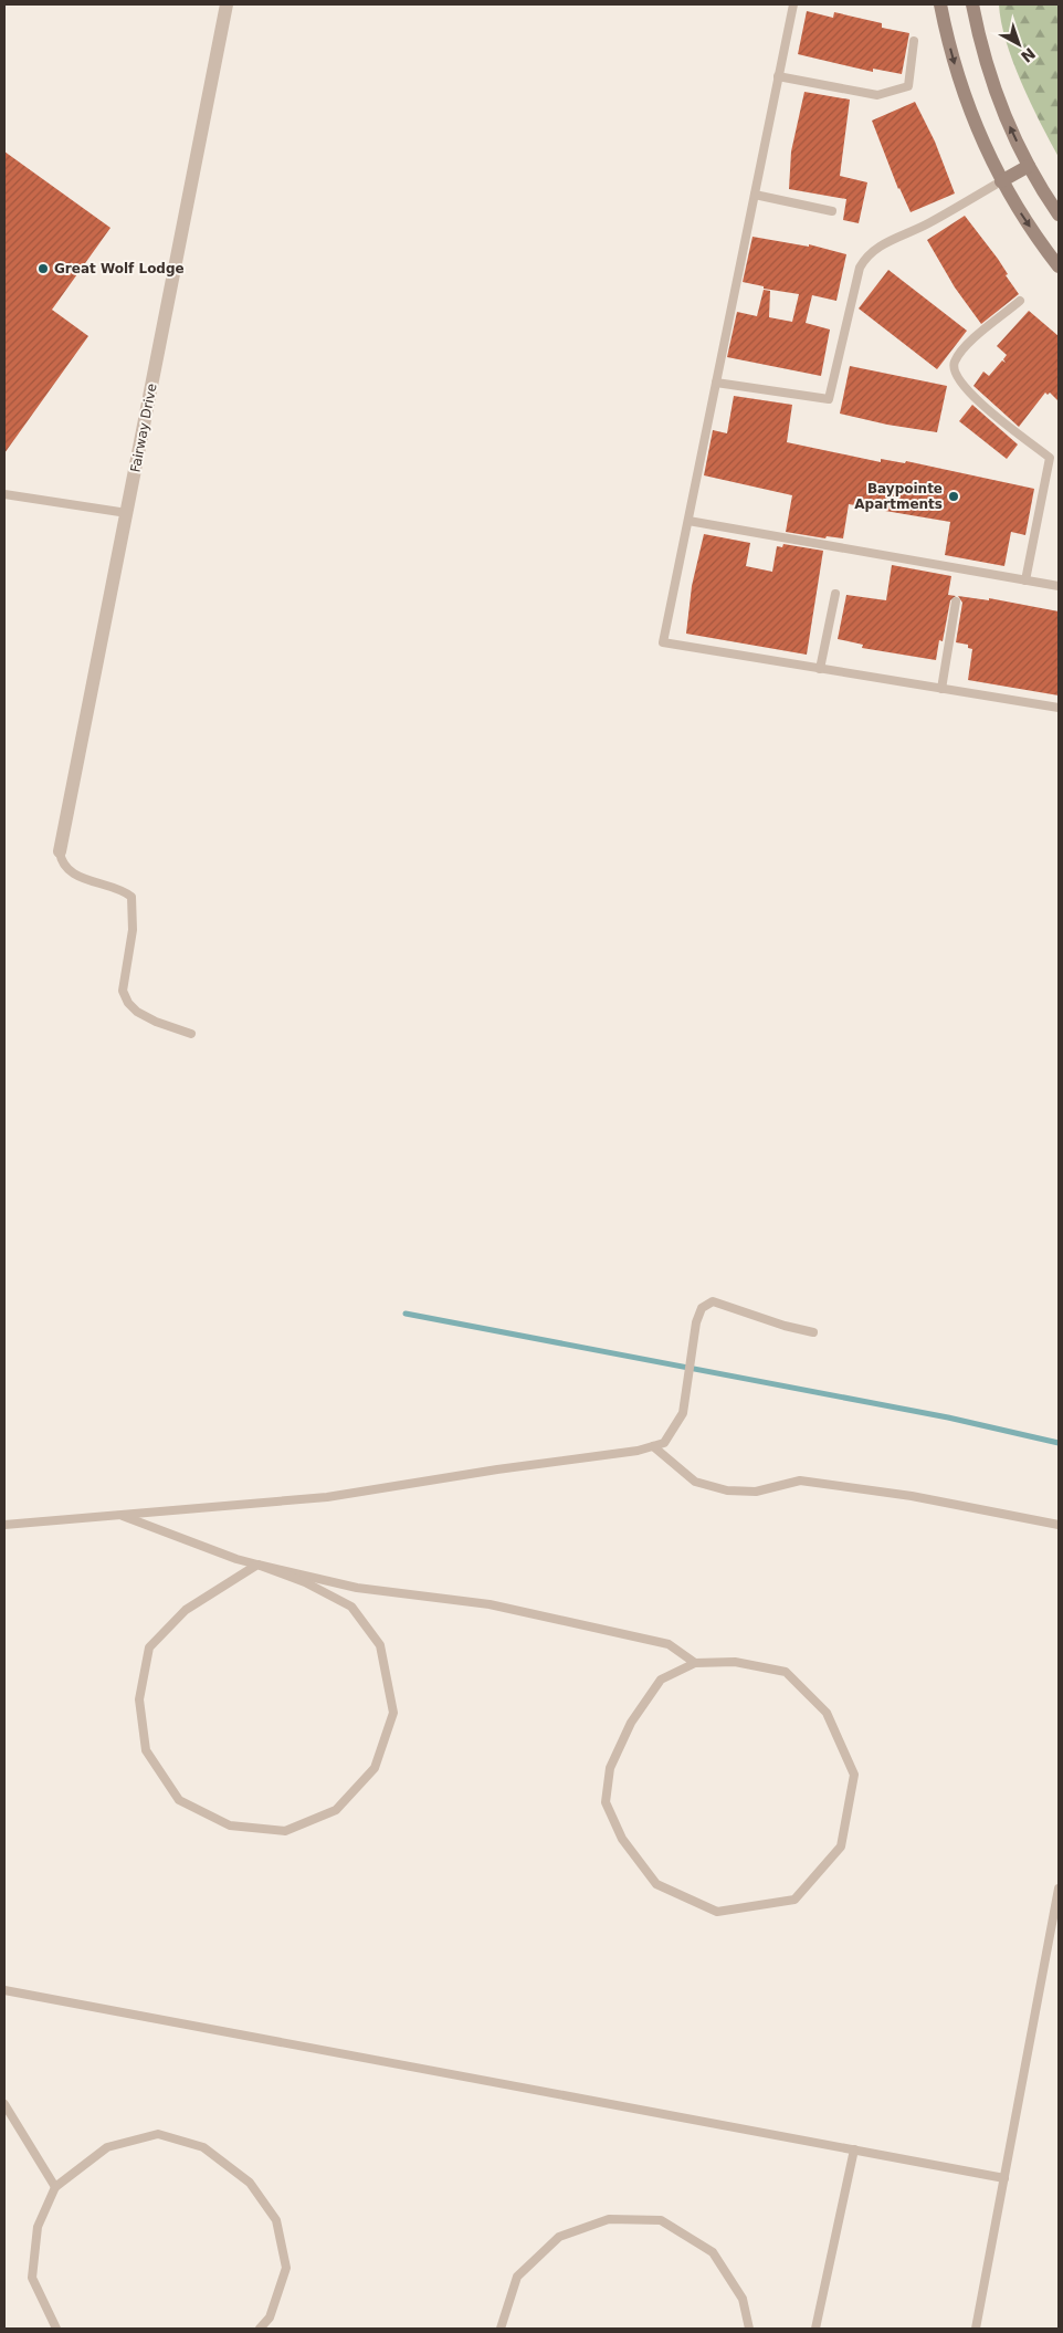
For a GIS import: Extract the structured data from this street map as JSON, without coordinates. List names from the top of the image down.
{
  "streets": {
    "street": ["Fairway Drive"]
  },
  "places": ["Great Wolf Lodge", "Baypointe Apartments"],
  "north": "bottom right"
}
